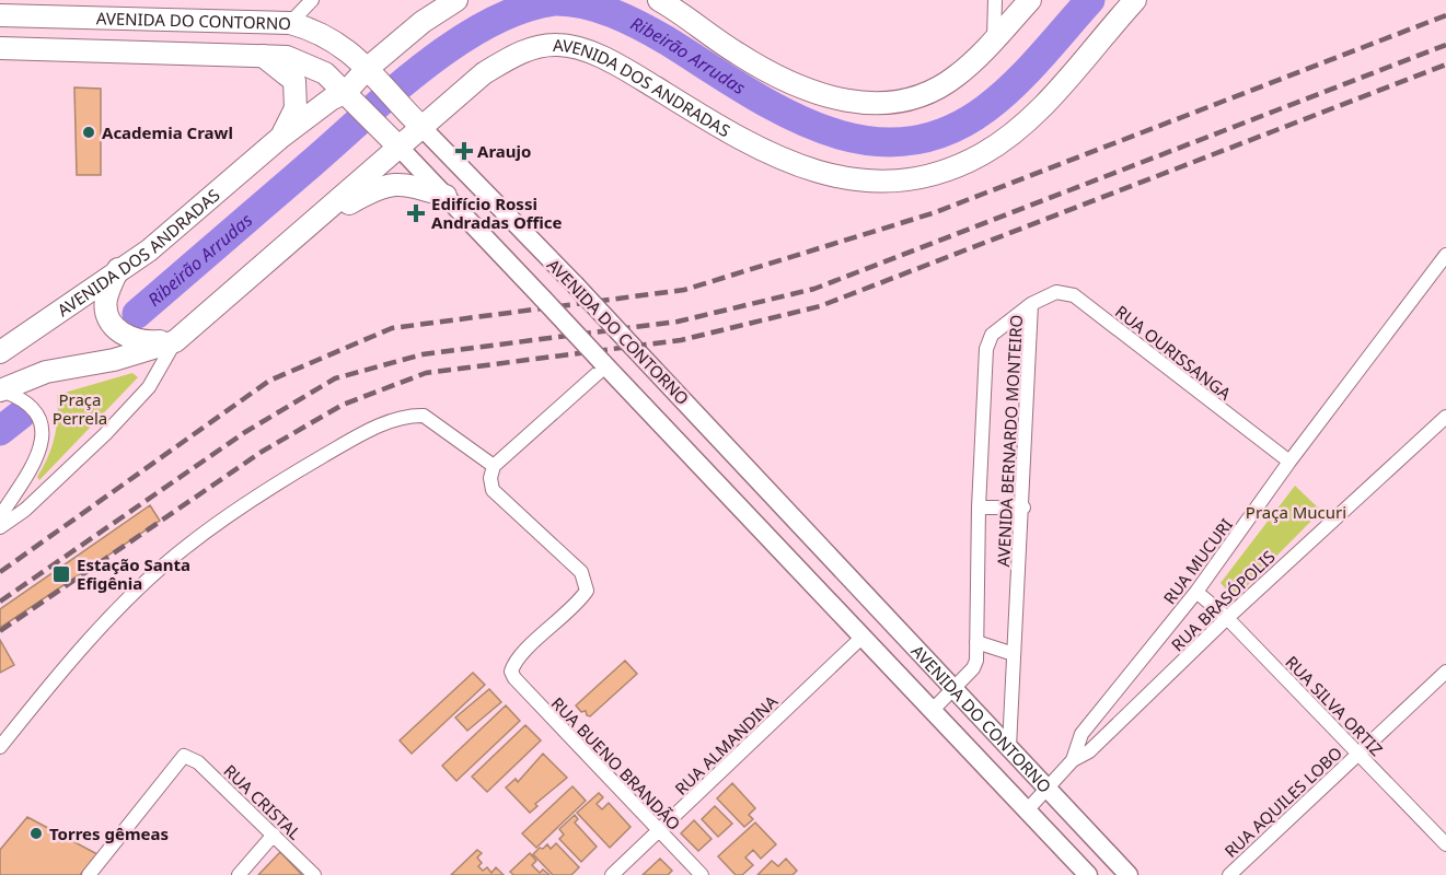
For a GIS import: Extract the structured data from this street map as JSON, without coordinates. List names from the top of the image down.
{
  "streets": {
    "main road": ["AVENIDA DO CONTORNO", "AVENIDA DOS ANDRADAS"],
    "street": [
      "RUA OURISSANGA",
      "AVENIDA BERNARDO MONTEIRO",
      "RUA MUCURI",
      "RUA BRASÓPOLIS",
      "RUA SILVA ORTIZ",
      "RUA ALMANDINA",
      "RUA BUENO BRANDÃO",
      "RUA CRISTAL",
      "RUA AQUILES LOBO"
    ]
  },
  "crossings": [
    ["AVENIDA DO CONTORNO", "AVENIDA DOS ANDRADAS"],
    ["AVENIDA DO CONTORNO", "AVENIDA BERNARDO MONTEIRO"],
    ["AVENIDA DO CONTORNO", "RUA BRASÓPOLIS"],
    ["AVENIDA DO CONTORNO", "RUA ALMANDINA"],
    ["RUA OURISSANGA", "AVENIDA BERNARDO MONTEIRO"],
    ["RUA OURISSANGA", "RUA MUCURI"],
    ["RUA MUCURI", "RUA BRASÓPOLIS"],
    ["RUA MUCURI", "RUA SILVA ORTIZ"],
    ["RUA BRASÓPOLIS", "RUA SILVA ORTIZ"],
    ["RUA SILVA ORTIZ", "RUA AQUILES LOBO"],
    ["RUA ALMANDINA", "RUA BUENO BRANDÃO"]
  ],
  "water": ["Ribeirão Arrudas"],
  "parks": ["Praça Perrela", "Praça Mucuri"],
  "places": {
    "other": ["Academia Crawl", "Torres gêmeas"],
    "health": ["Araujo", "Edifício Rossi Andradas Office"],
    "transit": ["Estação Santa Efigênia"]
  }
}
